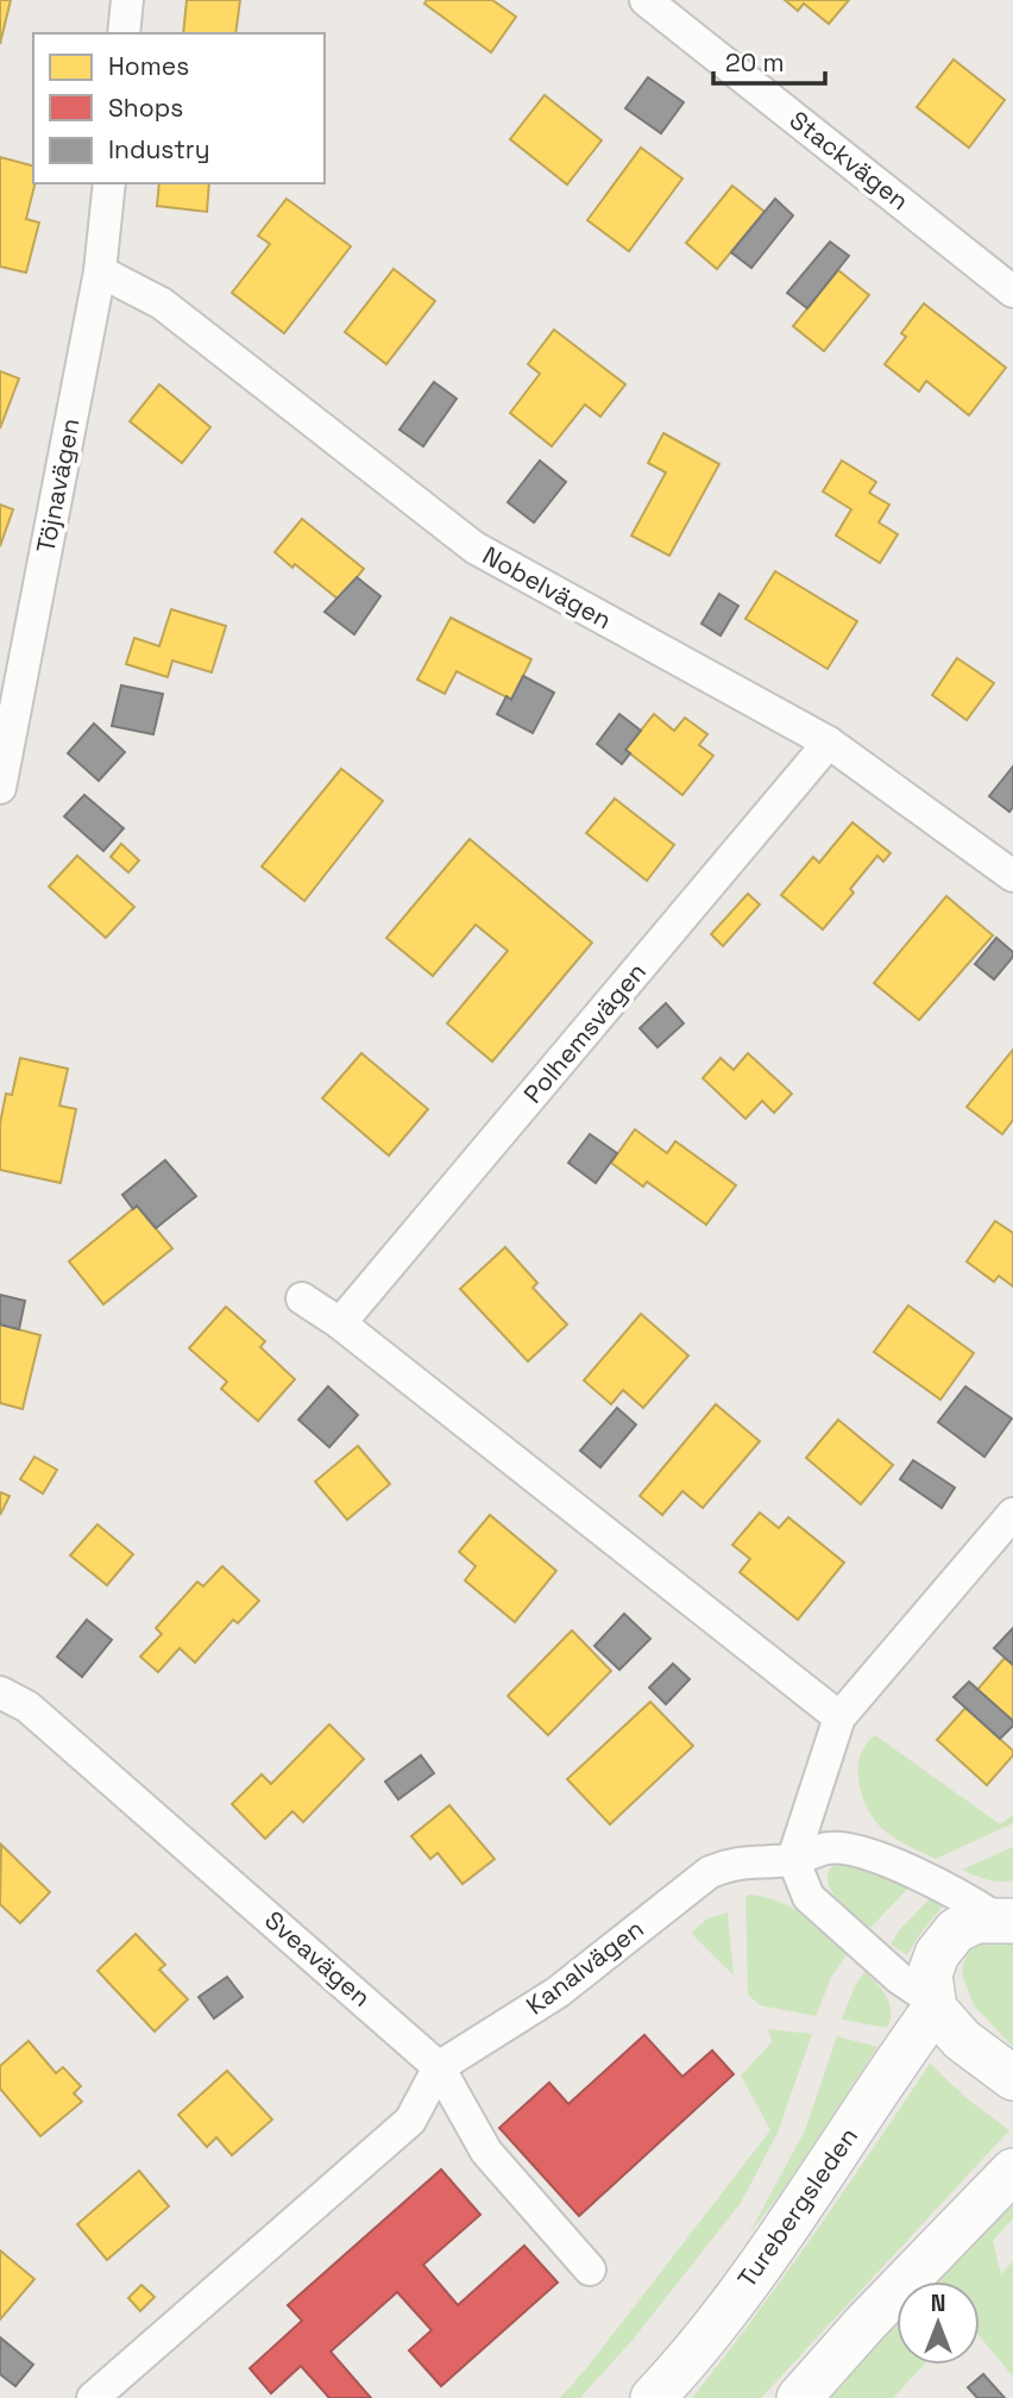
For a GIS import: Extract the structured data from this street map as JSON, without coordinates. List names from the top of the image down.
{
  "streets": {
    "main road": ["Turebergsleden"],
    "street": [
      "Stackvägen",
      "Töjnavägen",
      "Nobelvägen",
      "Polhemsvägen",
      "Sveavägen",
      "Kanalvägen"
    ]
  },
  "crossings": [
    ["Töjnavägen", "Nobelvägen"],
    ["Nobelvägen", "Polhemsvägen"],
    ["Sveavägen", "Kanalvägen"]
  ],
  "legend": ["Homes", "Shops", "Industry"],
  "scale_bar": "20 m",
  "north": "top"
}
